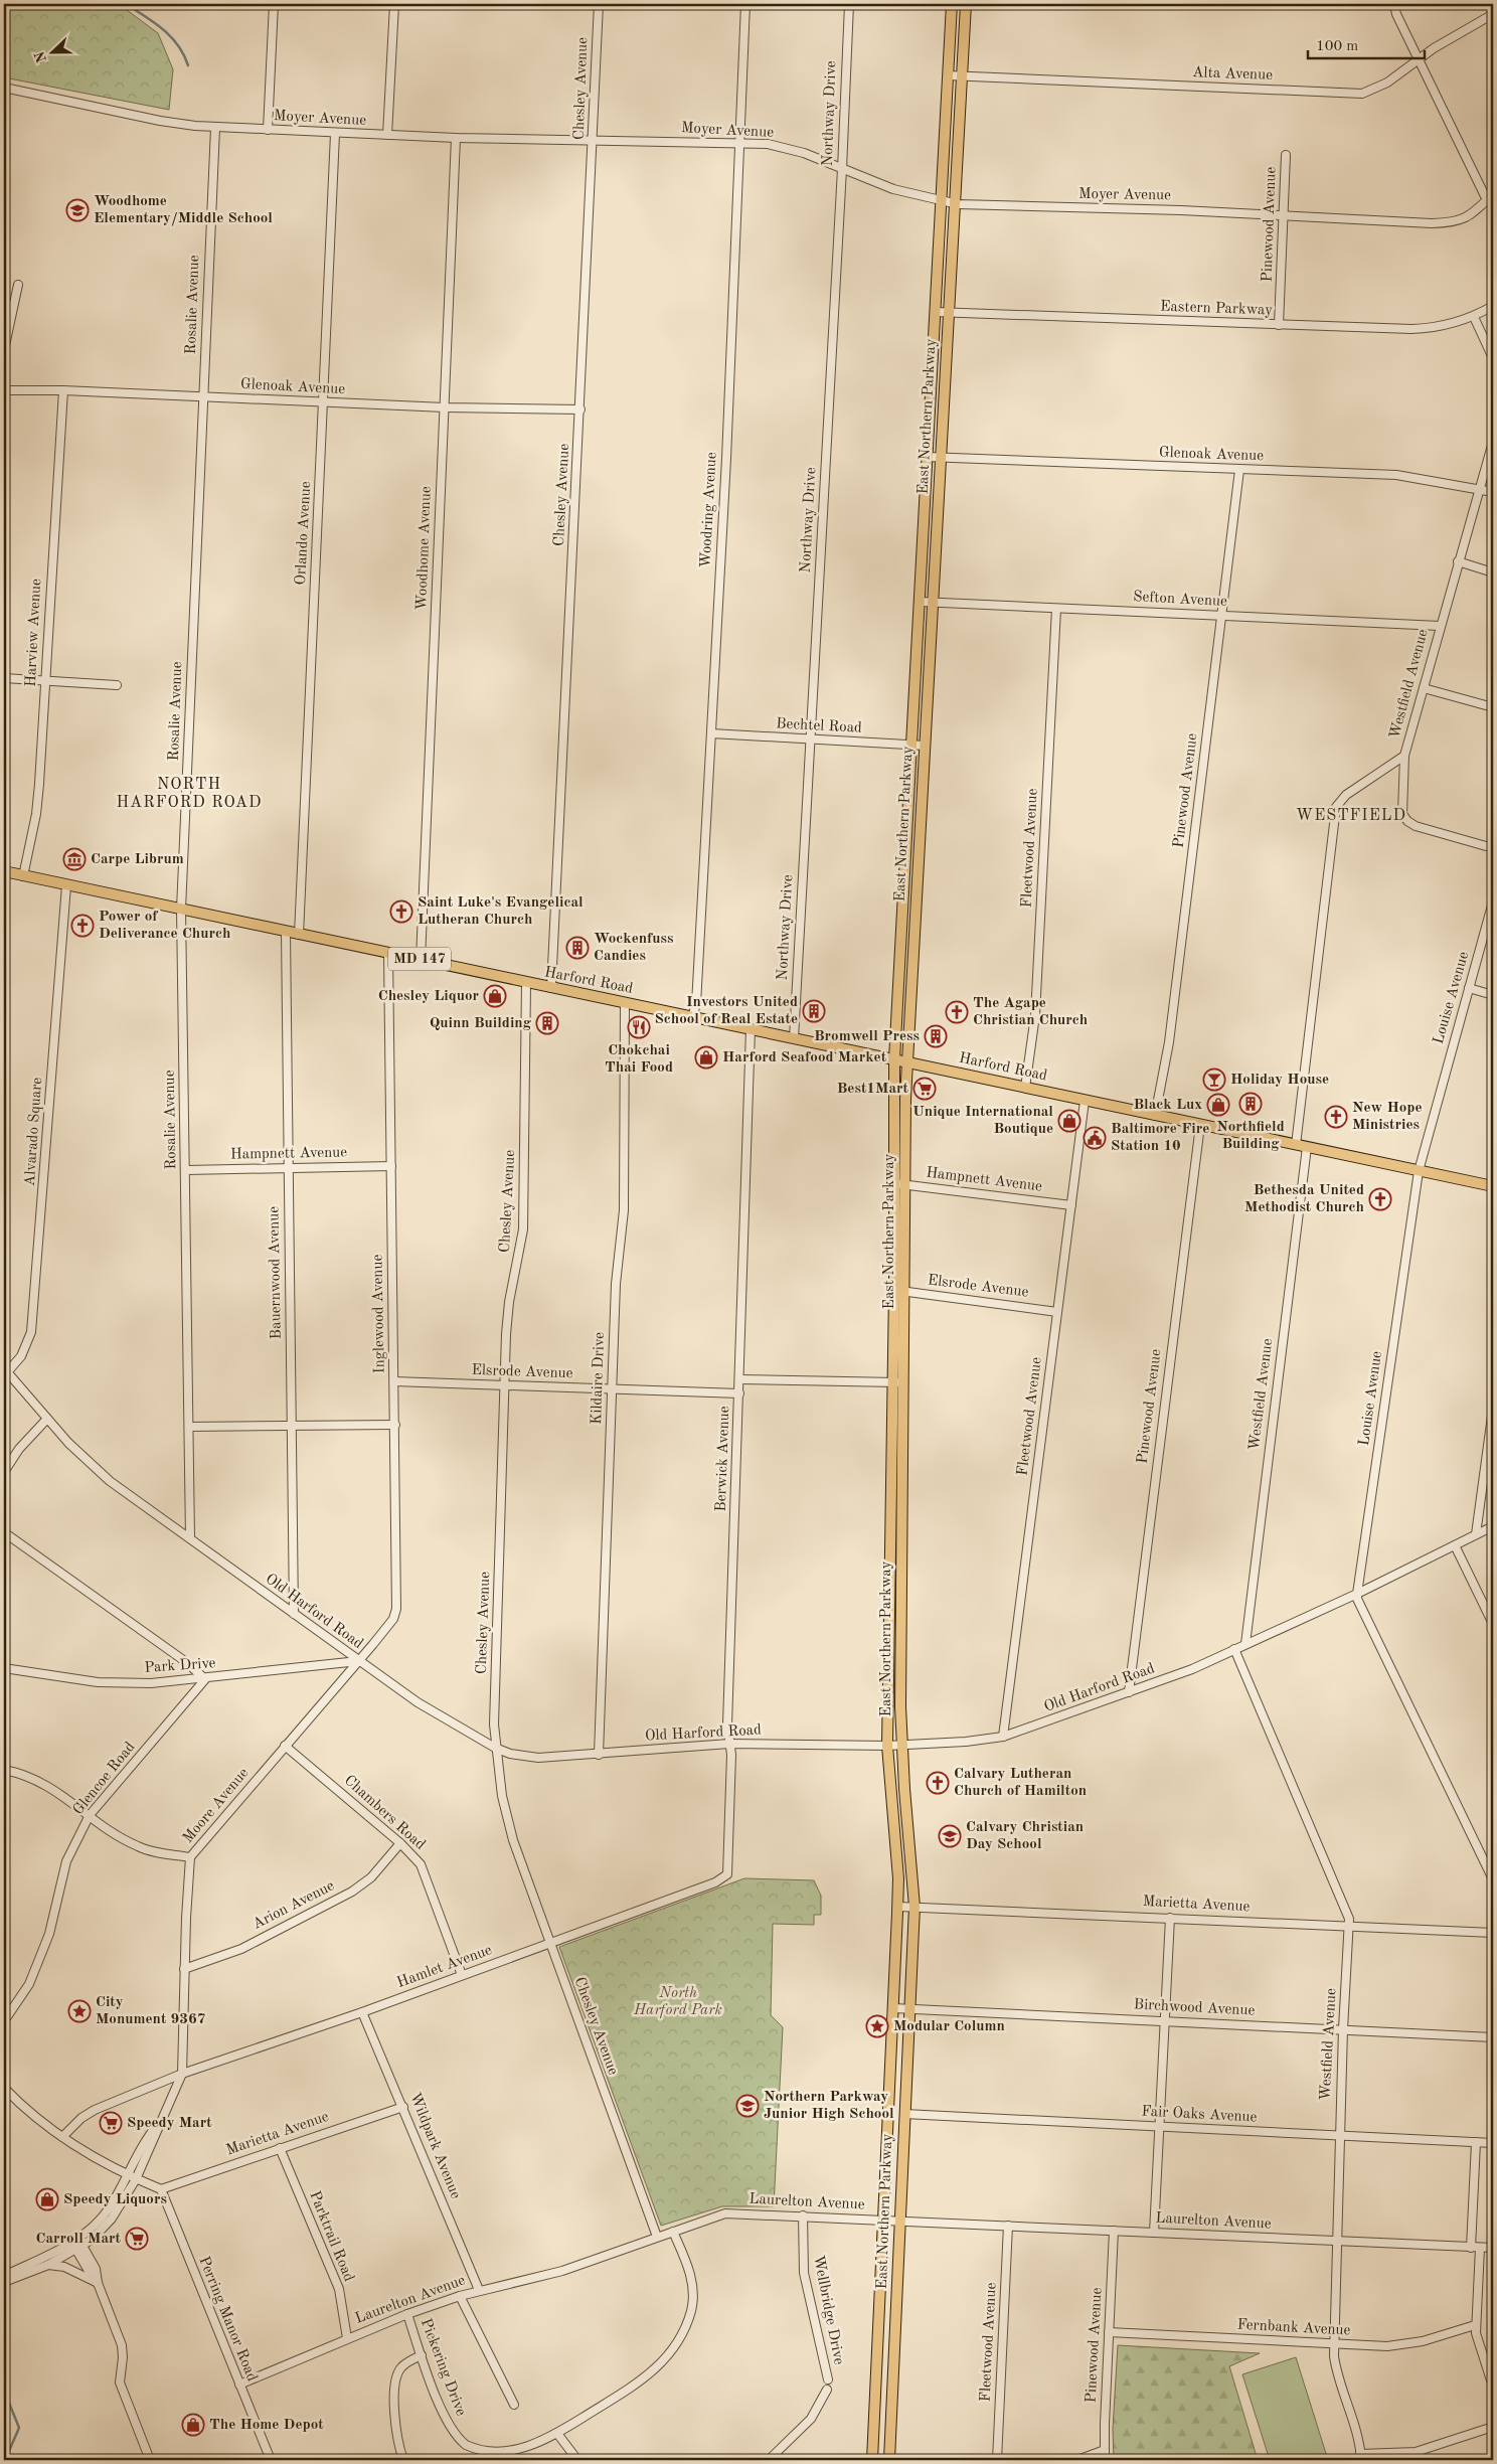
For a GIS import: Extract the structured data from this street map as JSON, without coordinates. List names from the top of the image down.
{
  "streets": {
    "main road": ["East Northern Parkway", "MD 147", "Harford Road"],
    "street": [
      "Alta Avenue",
      "Chesley Avenue",
      "Northway Drive",
      "Moyer Avenue",
      "Pinewood Avenue",
      "Rosalie Avenue",
      "Eastern Parkway",
      "Glenoak Avenue",
      "Woodring Avenue",
      "Orlando Avenue",
      "Woodhome Avenue",
      "Sefton Avenue",
      "Harview Avenue",
      "Westfield Avenue",
      "Bechtel Road",
      "Fleetwood Avenue",
      "Louise Avenue",
      "Alvarado Square",
      "Hampnett Avenue",
      "Bauernwood Avenue",
      "Elsrode Avenue",
      "Inglewood Avenue",
      "Kildaire Drive",
      "Berwick Avenue",
      "Old Harford Road",
      "Park Drive",
      "Glencoe Road",
      "Moore Avenue",
      "Chambers Road",
      "Marietta Avenue",
      "Arion Avenue",
      "Hamlet Avenue",
      "Birchwood Avenue",
      "Fair Oaks Avenue",
      "Wildpark Avenue",
      "Laurelton Avenue",
      "Parktrail Road",
      "Wellbridge Drive",
      "Perring Manor Road",
      "Fernbank Avenue",
      "Pickering Drive"
    ]
  },
  "crossings": [
    ["Alta Avenue", "East Northern Parkway"],
    ["Chesley Avenue", "Moyer Avenue"],
    ["Chesley Avenue", "Glenoak Avenue"],
    ["Chesley Avenue", "Harford Road"],
    ["Chesley Avenue", "Elsrode Avenue"],
    ["Chesley Avenue", "Old Harford Road"],
    ["Chesley Avenue", "Hamlet Avenue"],
    ["Chesley Avenue", "Laurelton Avenue"],
    ["Northway Drive", "Moyer Avenue"],
    ["Northway Drive", "Bechtel Road"],
    ["Northway Drive", "Harford Road"],
    ["Moyer Avenue", "Pinewood Avenue"],
    ["Moyer Avenue", "Rosalie Avenue"],
    ["Moyer Avenue", "East Northern Parkway"],
    ["Moyer Avenue", "Woodring Avenue"],
    ["Moyer Avenue", "Orlando Avenue"],
    ["Moyer Avenue", "Woodhome Avenue"],
    ["Pinewood Avenue", "Eastern Parkway"],
    ["Pinewood Avenue", "Glenoak Avenue"],
    ["Pinewood Avenue", "Sefton Avenue"],
    ["Pinewood Avenue", "Harford Road"],
    ["Pinewood Avenue", "Old Harford Road"],
    ["Pinewood Avenue", "Laurelton Avenue"],
    ["Pinewood Avenue", "Fernbank Avenue"],
    ["Rosalie Avenue", "Glenoak Avenue"],
    ["Rosalie Avenue", "Harford Road"],
    ["Rosalie Avenue", "Hampnett Avenue"],
    ["Rosalie Avenue", "Old Harford Road"],
    ["Eastern Parkway", "East Northern Parkway"],
    ["Glenoak Avenue", "East Northern Parkway"],
    ["Glenoak Avenue", "Orlando Avenue"],
    ["Glenoak Avenue", "Woodhome Avenue"],
    ["Glenoak Avenue", "Harview Avenue"],
    ["Glenoak Avenue", "Westfield Avenue"],
    ["East Northern Parkway", "Sefton Avenue"],
    ["East Northern Parkway", "Bechtel Road"],
    ["East Northern Parkway", "Harford Road"],
    ["East Northern Parkway", "Hampnett Avenue"],
    ["East Northern Parkway", "Elsrode Avenue"],
    ["East Northern Parkway", "Old Harford Road"],
    ["East Northern Parkway", "Marietta Avenue"],
    ["East Northern Parkway", "Birchwood Avenue"],
    ["East Northern Parkway", "Fair Oaks Avenue"],
    ["East Northern Parkway", "Laurelton Avenue"],
    ["Woodring Avenue", "Bechtel Road"],
    ["Woodring Avenue", "Harford Road"],
    ["Orlando Avenue", "Harford Road"],
    ["Woodhome Avenue", "Harford Road"],
    ["Sefton Avenue", "Westfield Avenue"],
    ["Sefton Avenue", "Fleetwood Avenue"],
    ["Harview Avenue", "Harford Road"],
    ["Westfield Avenue", "Harford Road"],
    ["Westfield Avenue", "Old Harford Road"],
    ["Westfield Avenue", "Marietta Avenue"],
    ["Westfield Avenue", "Birchwood Avenue"],
    ["Westfield Avenue", "Fair Oaks Avenue"],
    ["Westfield Avenue", "Laurelton Avenue"],
    ["Westfield Avenue", "Fernbank Avenue"],
    ["Fleetwood Avenue", "Harford Road"],
    ["Fleetwood Avenue", "Hampnett Avenue"],
    ["Fleetwood Avenue", "Elsrode Avenue"],
    ["Fleetwood Avenue", "Old Harford Road"],
    ["Fleetwood Avenue", "Laurelton Avenue"],
    ["Harford Road", "Louise Avenue"],
    ["Harford Road", "Alvarado Square"],
    ["Harford Road", "Bauernwood Avenue"],
    ["Harford Road", "Inglewood Avenue"],
    ["Harford Road", "Kildaire Drive"],
    ["Harford Road", "Berwick Avenue"],
    ["Louise Avenue", "Old Harford Road"],
    ["Alvarado Square", "Old Harford Road"],
    ["Hampnett Avenue", "Bauernwood Avenue"],
    ["Hampnett Avenue", "Inglewood Avenue"],
    ["Bauernwood Avenue", "Old Harford Road"],
    ["Elsrode Avenue", "Inglewood Avenue"],
    ["Elsrode Avenue", "Kildaire Drive"],
    ["Elsrode Avenue", "Berwick Avenue"],
    ["Inglewood Avenue", "Old Harford Road"],
    ["Inglewood Avenue", "Park Drive"],
    ["Inglewood Avenue", "Moore Avenue"],
    ["Kildaire Drive", "Old Harford Road"],
    ["Berwick Avenue", "Old Harford Road"],
    ["Berwick Avenue", "Hamlet Avenue"],
    ["Old Harford Road", "Park Drive"],
    ["Old Harford Road", "Moore Avenue"],
    ["Park Drive", "Glencoe Road"],
    ["Park Drive", "Moore Avenue"],
    ["Moore Avenue", "Chambers Road"],
    ["Moore Avenue", "Arion Avenue"],
    ["Moore Avenue", "Hamlet Avenue"],
    ["Chambers Road", "Arion Avenue"],
    ["Chambers Road", "Hamlet Avenue"],
    ["Marietta Avenue", "Wildpark Avenue"],
    ["Marietta Avenue", "Parktrail Road"],
    ["Marietta Avenue", "Perring Manor Road"],
    ["Hamlet Avenue", "Wildpark Avenue"],
    ["Wildpark Avenue", "Laurelton Avenue"],
    ["Laurelton Avenue", "Parktrail Road"],
    ["Laurelton Avenue", "Wellbridge Drive"],
    ["Laurelton Avenue", "Perring Manor Road"],
    ["Laurelton Avenue", "Pickering Drive"]
  ],
  "districts": ["NORTH HARFORD ROAD", "WESTFIELD"],
  "parks": ["North Harford Park"],
  "places": {
    "school or university": ["Woodhome Elementary/Middle School", "Calvary Christian Day School", "Northern Parkway Junior High School"],
    "museum": ["Carpe Librum"],
    "church": [
      "Saint Luke's Evangelical Lutheran Church",
      "Power of Deliverance Church",
      "The Agape Christian Church",
      "New Hope Ministries",
      "Bethesda United Methodist Church",
      "Calvary Lutheran Church of Hamilton"
    ],
    "building": [
      "Wockenfuss Candies",
      "Investors United School of Real Estate",
      "Quinn Building",
      "Bromwell Press",
      "Northfield Building"
    ],
    "shop": [
      "Chesley Liquor",
      "Harford Seafood Market",
      "Black Lux",
      "Unique International Boutique",
      "Speedy Liquors",
      "The Home Depot"
    ],
    "restaurant": ["Chokchai Thai Food"],
    "bar": ["Holiday House"],
    "supermarket": ["Best1Mart", "Speedy Mart", "Carroll Mart"],
    "public building": ["Baltimore Fire Station 10"],
    "place": ["City Monument 9367", "Modular Column"]
  },
  "scale_bar": "100 m",
  "north": "left"
}
